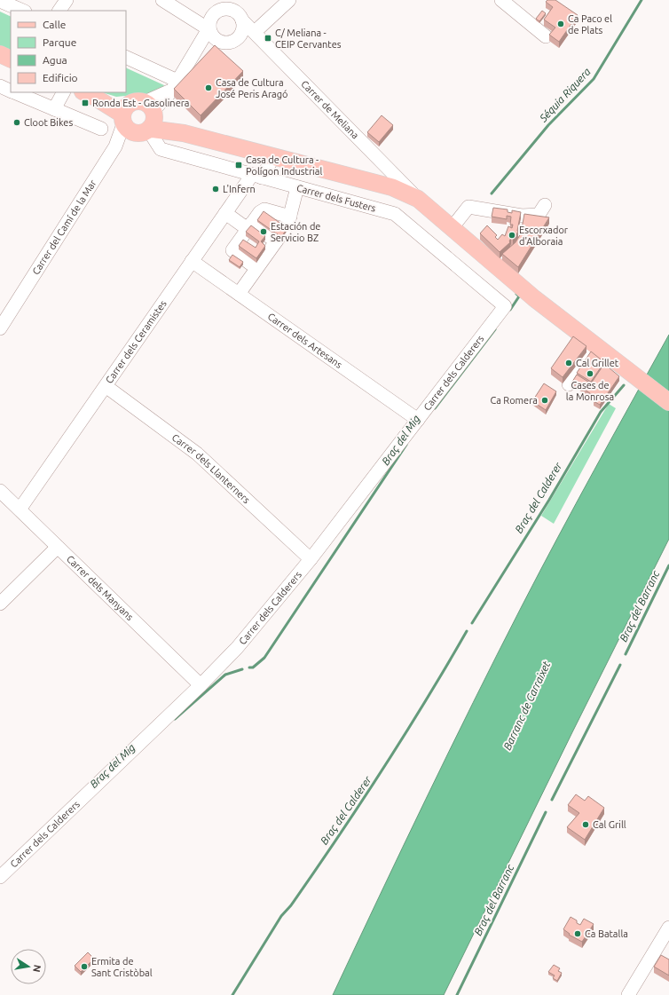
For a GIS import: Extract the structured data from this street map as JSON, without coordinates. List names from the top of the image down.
{
  "streets": {
    "street": [
      "Carrer de Meliana",
      "Carrer dels Fusters",
      "Carrer del Camí de la Mar",
      "Carrer dels Artesans",
      "Carrer dels Ceramistes",
      "Carrer dels Calderers",
      "Carrer dels Llanterners",
      "Carrer dels Manyans"
    ]
  },
  "crossings": [
    ["Carrer dels Fusters", "Carrer del Camí de la Mar"],
    ["Carrer dels Fusters", "Carrer dels Ceramistes"],
    ["Carrer dels Fusters", "Carrer dels Calderers"],
    ["Carrer dels Artesans", "Carrer dels Ceramistes"],
    ["Carrer dels Artesans", "Carrer dels Calderers"],
    ["Carrer dels Ceramistes", "Carrer dels Llanterners"],
    ["Carrer dels Ceramistes", "Carrer dels Manyans"],
    ["Carrer dels Calderers", "Carrer dels Llanterners"],
    ["Carrer dels Calderers", "Carrer dels Manyans"]
  ],
  "water": [
    "Séquia Riquera",
    "Braç del Mig",
    "Braç del Calderer",
    "Braç del Barranc",
    "Barranc de Carraixet"
  ],
  "places": {
    "other": [
      "Ca Paco el de Plats",
      "Casa de Cultura José Peris Aragó",
      "Cloot Bikes",
      "L'Infern",
      "Estación de Servicio BZ",
      "Escorxador d'Alboraia",
      "Cal Grillet",
      "Cases de la Monrosa",
      "Ca Romera",
      "Cal Grill",
      "Ca Batalla",
      "Ermita de Sant Cristòbal"
    ],
    "transit": ["C/ Meliana - CEIP Cervantes", "Ronda Est - Gasolinera", "Casa de Cultura - Polígon Industrial"]
  },
  "legend": [
    "Calle",
    "Parque",
    "Agua",
    "Edificio"
  ],
  "north": "right"
}
